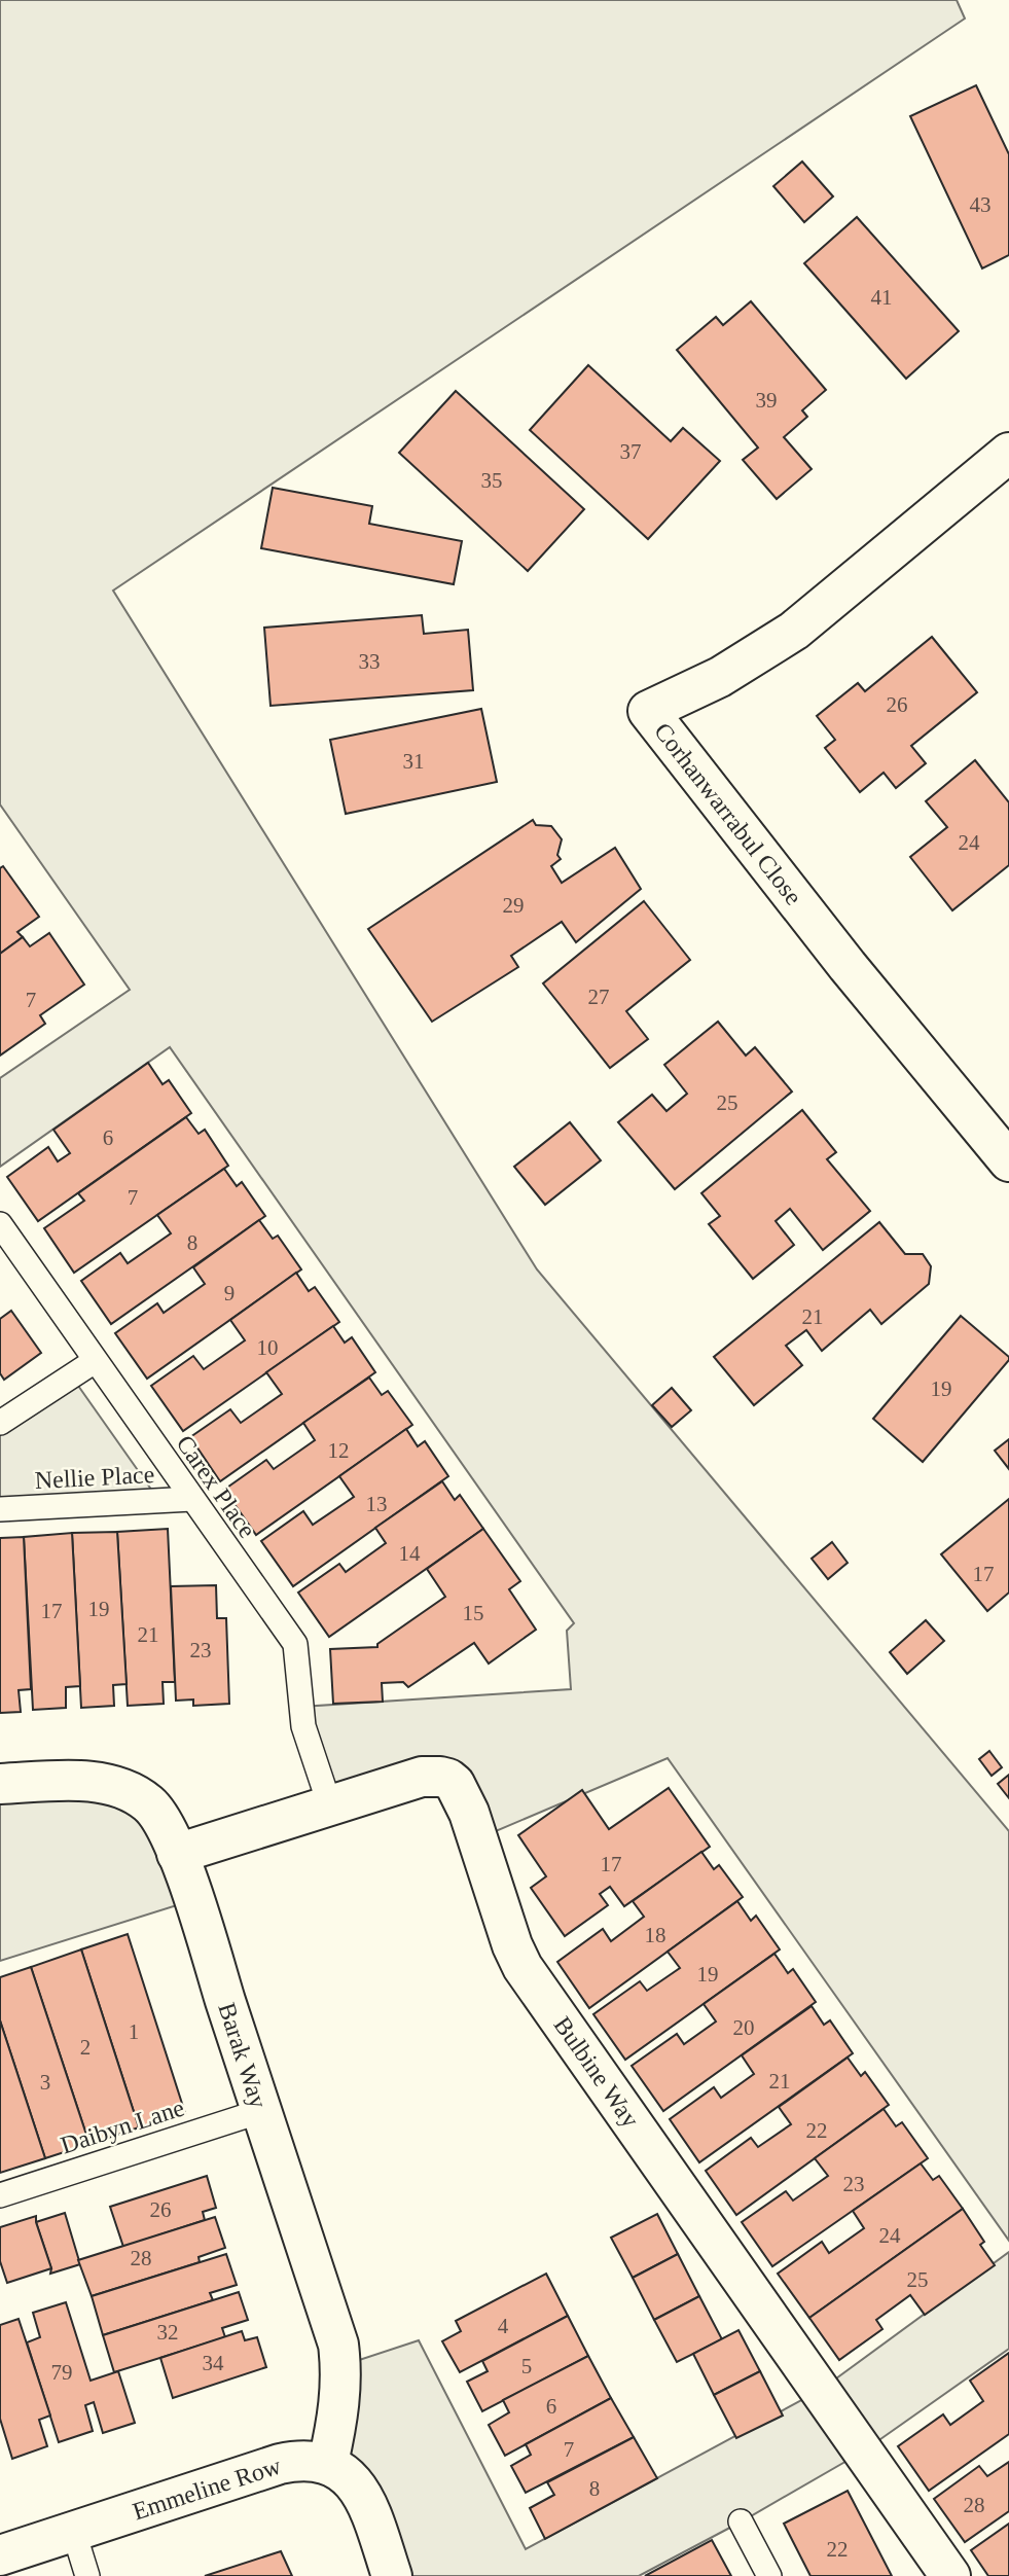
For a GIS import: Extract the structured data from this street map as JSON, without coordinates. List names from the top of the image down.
{
  "streets": {
    "street": [
      "Corhanwarrabul Close",
      "Barak Way",
      "Bulbine Way",
      "Emmeline Row"
    ],
    "lane": ["Nellie Place", "Carex Place", "Daibyn Lane"]
  },
  "crossings": [
    ["Nellie Place", "Carex Place"],
    ["Carex Place", "Bulbine Way"],
    ["Barak Way", "Bulbine Way"],
    ["Barak Way", "Daibyn Lane"],
    ["Barak Way", "Emmeline Row"]
  ],
  "house_numbers": [
    "43",
    "41",
    "39",
    "37",
    "35",
    "33",
    "26",
    "31",
    "24",
    "29",
    "27",
    "7",
    "25",
    "6",
    "7",
    "8",
    "9",
    "21",
    "10",
    "19",
    "12",
    "13",
    "14",
    "17",
    "19",
    "17",
    "15",
    "21",
    "23",
    "17",
    "18",
    "19",
    "20",
    "1",
    "2",
    "21",
    "3",
    "22",
    "23",
    "26",
    "24",
    "28",
    "25",
    "4",
    "32",
    "34",
    "5",
    "79",
    "6",
    "7",
    "8",
    "28",
    "22"
  ]
}
